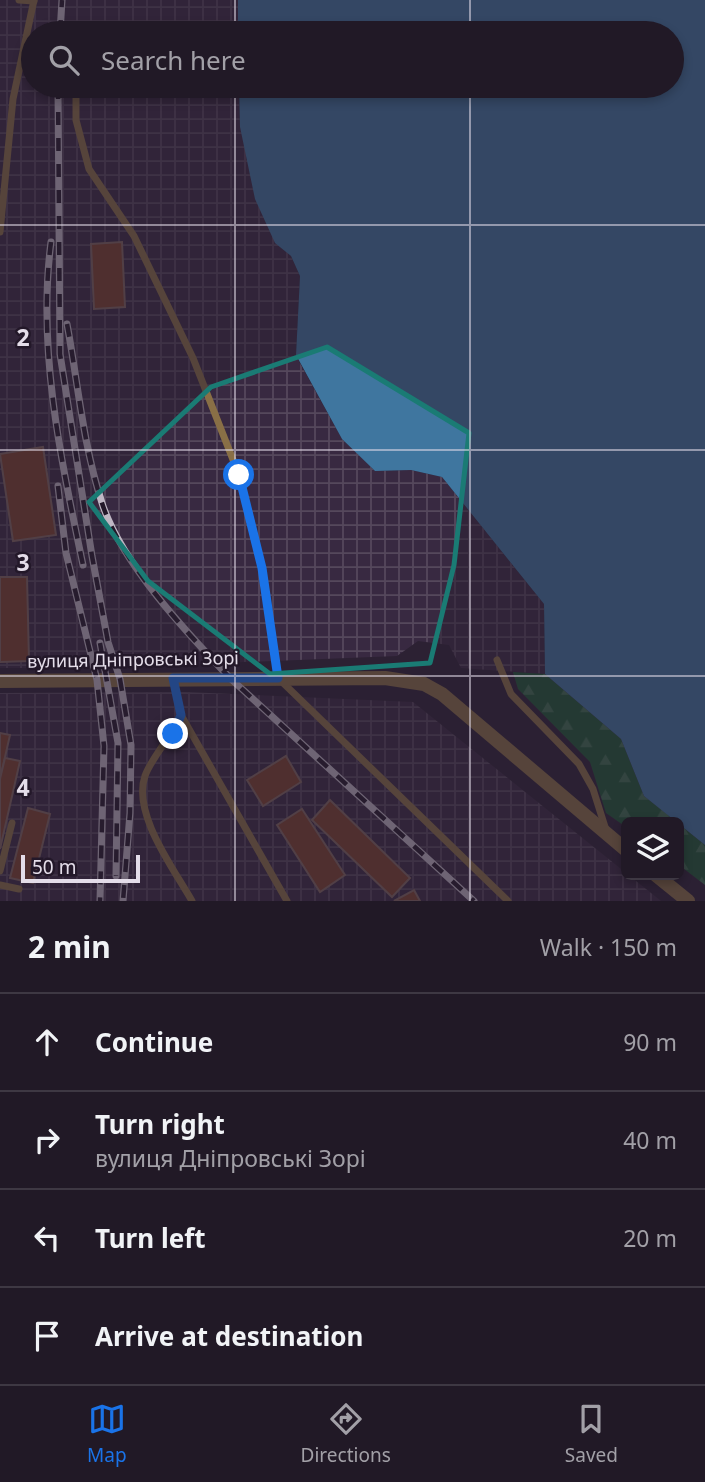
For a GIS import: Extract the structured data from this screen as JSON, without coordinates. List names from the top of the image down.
{
  "streets": {
    "street": ["вулиця Дніпровські Зорі"]
  },
  "scale_bar": "50 m",
  "page": {
    "search": "Search here",
    "scale": "50 m",
    "heading": ["2 min", "Walk · 150 m"],
    "list": [
      ["Continue", "90 m"],
      ["Turn right", "вулиця Дніпровські Зорі", "40 m"],
      ["Turn left", "20 m"],
      "Arrive at destination"
    ],
    "nav": ["Map", "Directions", "Saved"]
  },
  "grid": {
    "rows": ["2", "3", "4"]
  }
}
